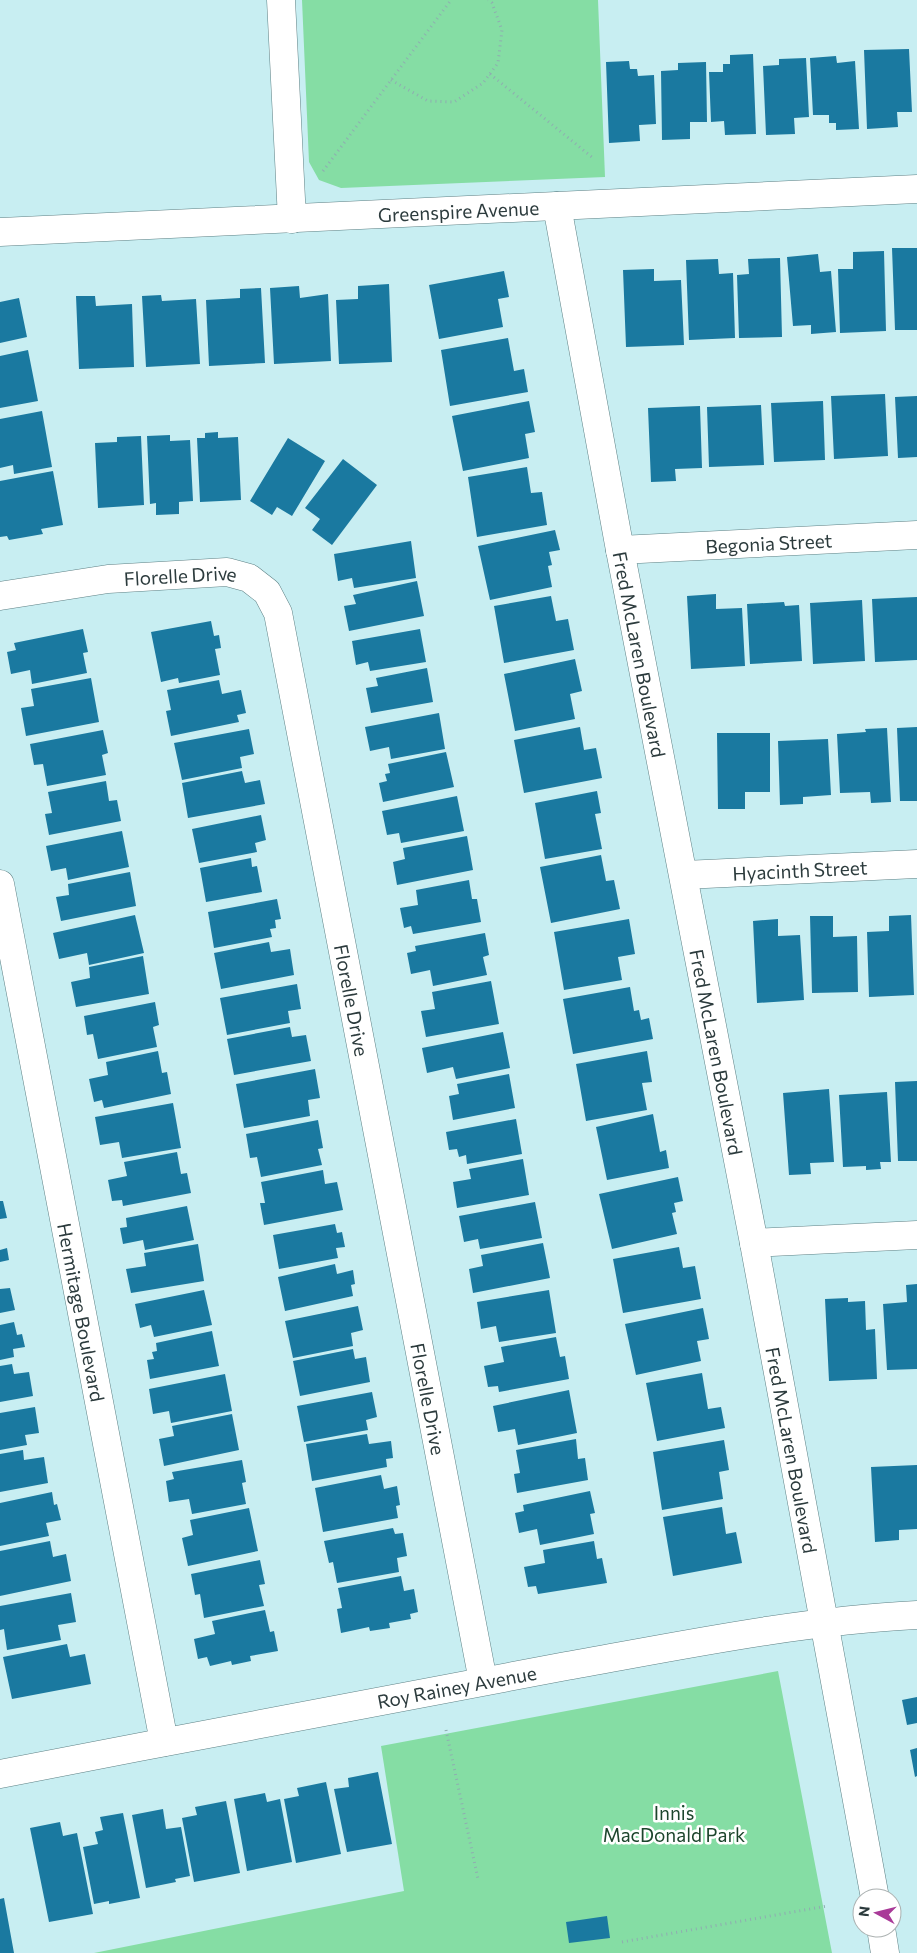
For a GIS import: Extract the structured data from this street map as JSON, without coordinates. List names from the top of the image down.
{
  "streets": {
    "street": [
      "Greenspire Avenue",
      "Begonia Street",
      "Florelle Drive",
      "Fred McLaren Boulevard",
      "Hyacinth Street",
      "Hermitage Boulevard",
      "Roy Rainey Avenue"
    ]
  },
  "crossings": [
    ["Greenspire Avenue", "Fred McLaren Boulevard"],
    ["Begonia Street", "Fred McLaren Boulevard"],
    ["Florelle Drive", "Roy Rainey Avenue"],
    ["Fred McLaren Boulevard", "Hyacinth Street"],
    ["Fred McLaren Boulevard", "Roy Rainey Avenue"],
    ["Hermitage Boulevard", "Roy Rainey Avenue"]
  ],
  "parks": ["Innis MacDonald Park"],
  "north": "left"
}
